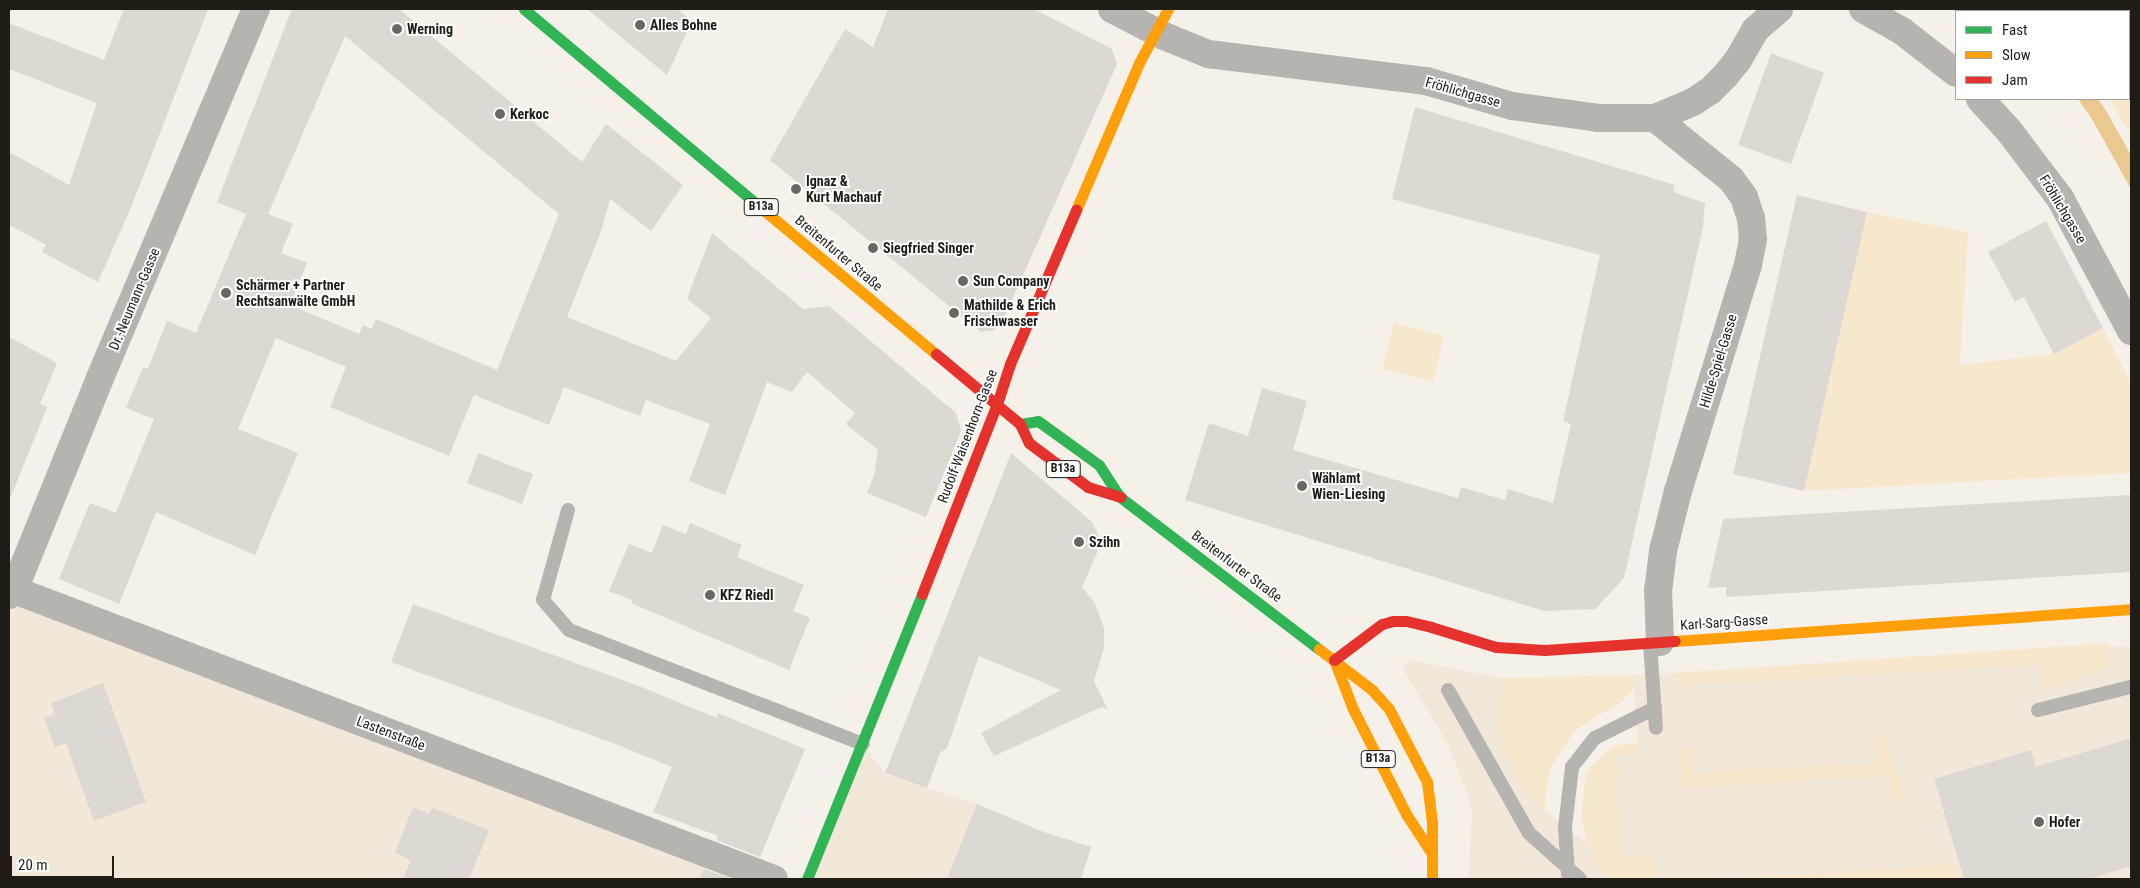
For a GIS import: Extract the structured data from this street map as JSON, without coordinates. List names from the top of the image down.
{
  "streets": {
    "street": [
      "Fröhlichgasse",
      "B13a",
      "Breitenfurter Straße",
      "Dr.-Neumann-Gasse",
      "Hilde-Spiel-Gasse",
      "Rudolf-Waisenhorn-Gasse",
      "Karl-Sarg-Gasse",
      "Lastenstraße"
    ]
  },
  "crossings": [
    ["Fröhlichgasse", "Hilde-Spiel-Gasse"],
    ["Fröhlichgasse", "Rudolf-Waisenhorn-Gasse"],
    ["B13a", "Breitenfurter Straße"],
    ["B13a", "Karl-Sarg-Gasse"],
    ["Breitenfurter Straße", "Rudolf-Waisenhorn-Gasse"],
    ["Breitenfurter Straße", "Karl-Sarg-Gasse"],
    ["Dr.-Neumann-Gasse", "Lastenstraße"],
    ["Hilde-Spiel-Gasse", "Karl-Sarg-Gasse"]
  ],
  "places": [
    "Alles Bohne",
    "Werning",
    "Kerkoc",
    "Ignaz & Kurt Machauf",
    "Siegfried Singer",
    "Sun Company",
    "Schärmer + Partner Rechtsanwälte GmbH",
    "Mathilde & Erich Frischwasser",
    "Wählamt Wien-Liesing",
    "Szihn",
    "KFZ Riedl",
    "Hofer"
  ],
  "legend": ["Fast", "Slow", "Jam"],
  "scale_bar": "20 m"
}
